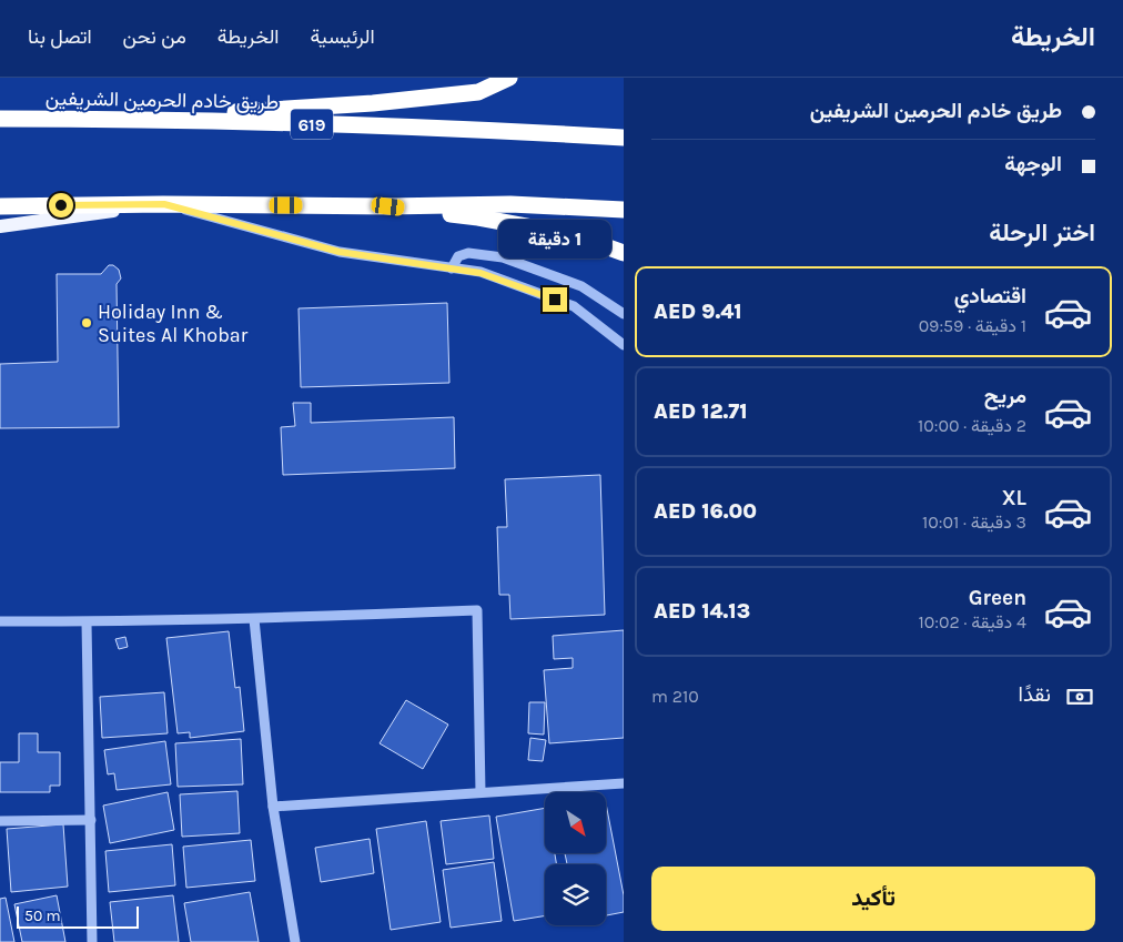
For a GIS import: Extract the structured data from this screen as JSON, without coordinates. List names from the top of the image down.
{
  "streets": {
    "highway": ["طريق خادم الحرمين الشريفين", "619"]
  },
  "places": ["Holiday Inn & Suites Al Khobar"],
  "scale_bar": "50 m",
  "north": "bottom right",
  "page": {
    "header": "الخريطة",
    "nav": [
      "الرئيسية",
      "الخريطة",
      "من نحن",
      "اتصل بنا"
    ],
    "banner": ["طريق خادم الحرمين الشريفين", "الوجهة"],
    "heading": "اختر الرحلة",
    "bubble": "1 دقيقة",
    "list": [
      {
        "name": "اقتصادي",
        "note": "1 دقيقة · 09:59",
        "value": "AED 9.41"
      },
      {
        "name": "مريح",
        "note": "2 دقيقة · 10:00",
        "value": "AED 12.71"
      },
      {
        "name": "XL",
        "note": "3 دقيقة · 10:01",
        "value": "AED 16.00"
      },
      {
        "name": "Green",
        "note": "4 دقيقة · 10:02",
        "value": "AED 14.13"
      }
    ],
    "pay": ["نقدًا", "210 m"],
    "buttons": "تأكيد",
    "scale": "50 m"
  }
}
